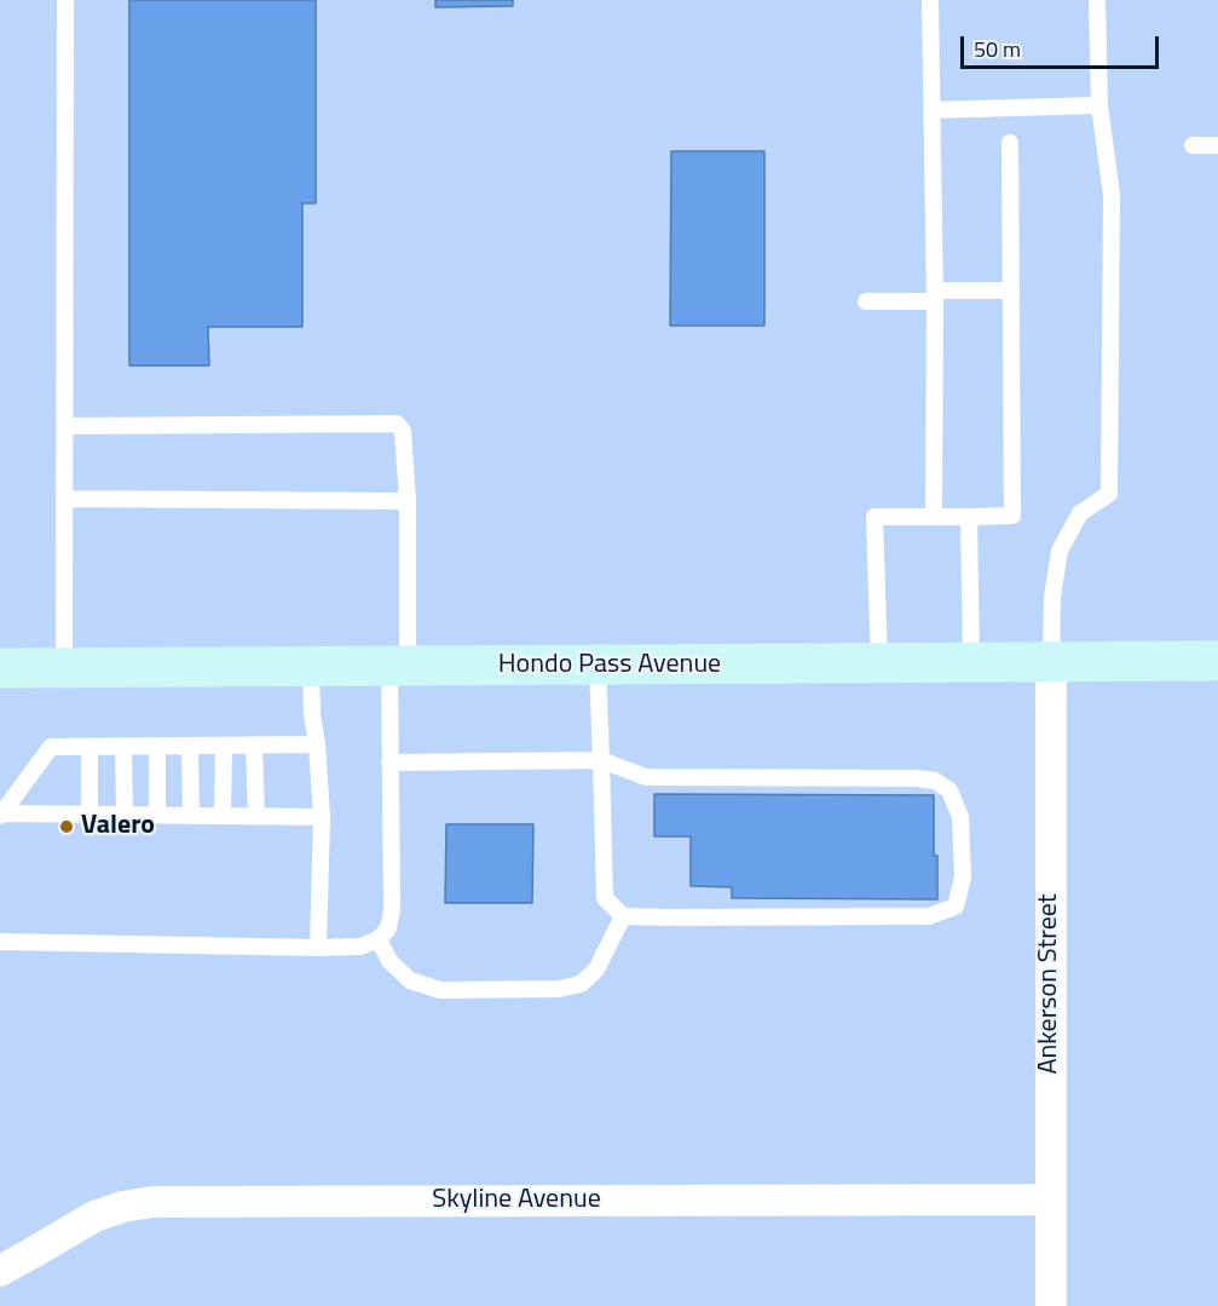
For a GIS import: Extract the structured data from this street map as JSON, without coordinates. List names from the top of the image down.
{
  "streets": {
    "main road": ["Hondo Pass Avenue"],
    "street": ["Ankerson Street", "Skyline Avenue"]
  },
  "crossings": [
    ["Hondo Pass Avenue", "Ankerson Street"],
    ["Ankerson Street", "Skyline Avenue"]
  ],
  "places": ["Valero"],
  "scale_bar": "50 m"
}
